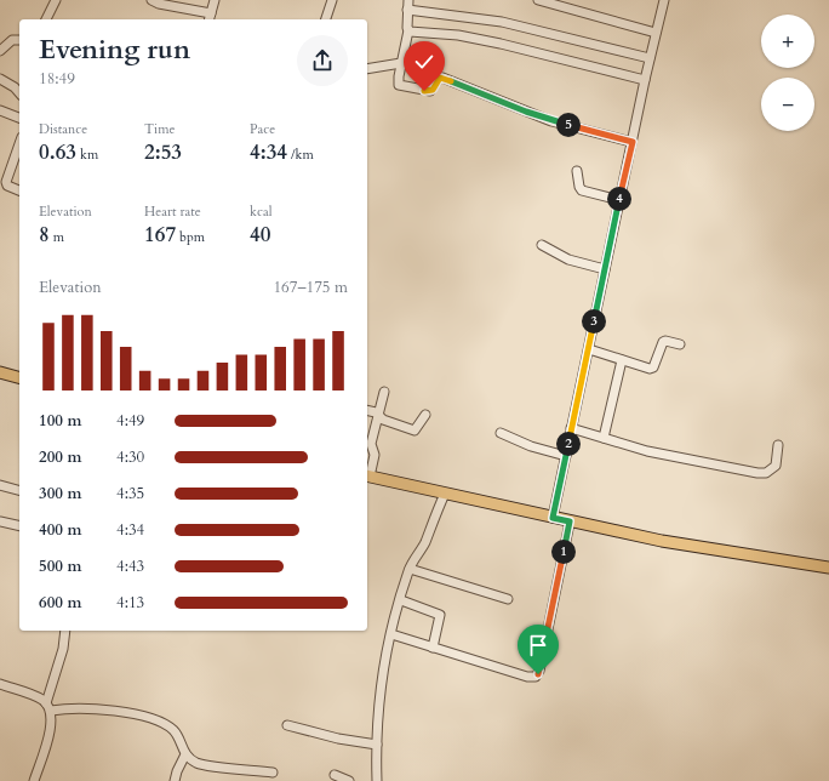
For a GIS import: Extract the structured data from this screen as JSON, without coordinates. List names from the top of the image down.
{
  "page": {
    "map_buttons": ["+", "−"],
    "heading": ["Evening run", "18:49"],
    "stats": [
      ["Distance", "0.63 km"],
      ["Time", "2:53"],
      ["Pace", "4:34 /km"],
      ["Elevation", "8 m"],
      ["Heart rate", "167 bpm"],
      ["kcal", "40"]
    ],
    "pins": [
      "5",
      "4",
      "3",
      "2",
      "1"
    ],
    "chart": ["Elevation", "167–175 m"],
    "list": [
      {
        "name": "100 m",
        "note": "4:49"
      },
      {
        "name": "200 m",
        "note": "4:30"
      },
      {
        "name": "300 m",
        "note": "4:35"
      },
      {
        "name": "400 m",
        "note": "4:34"
      },
      {
        "name": "500 m",
        "note": "4:43"
      },
      {
        "name": "600 m",
        "note": "4:13"
      }
    ]
  }
}
